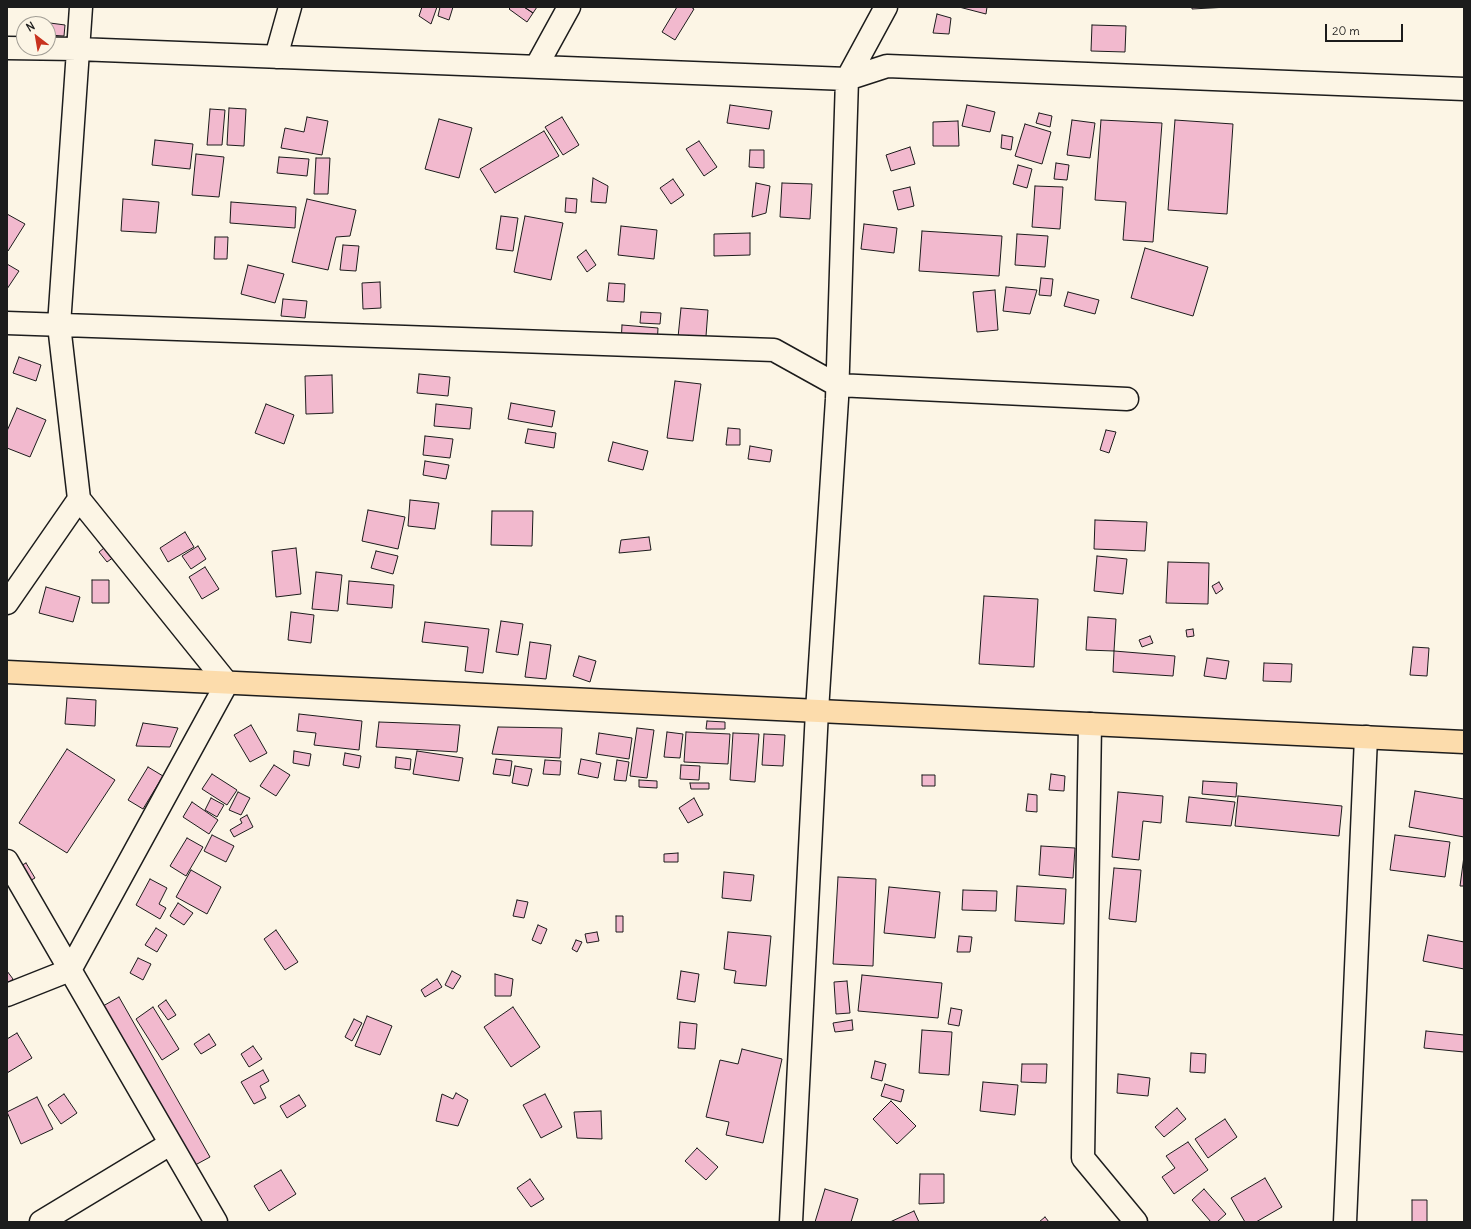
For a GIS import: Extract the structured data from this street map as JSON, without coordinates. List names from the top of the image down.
{
  "scale_bar": "20 m",
  "north": "top left"
}
